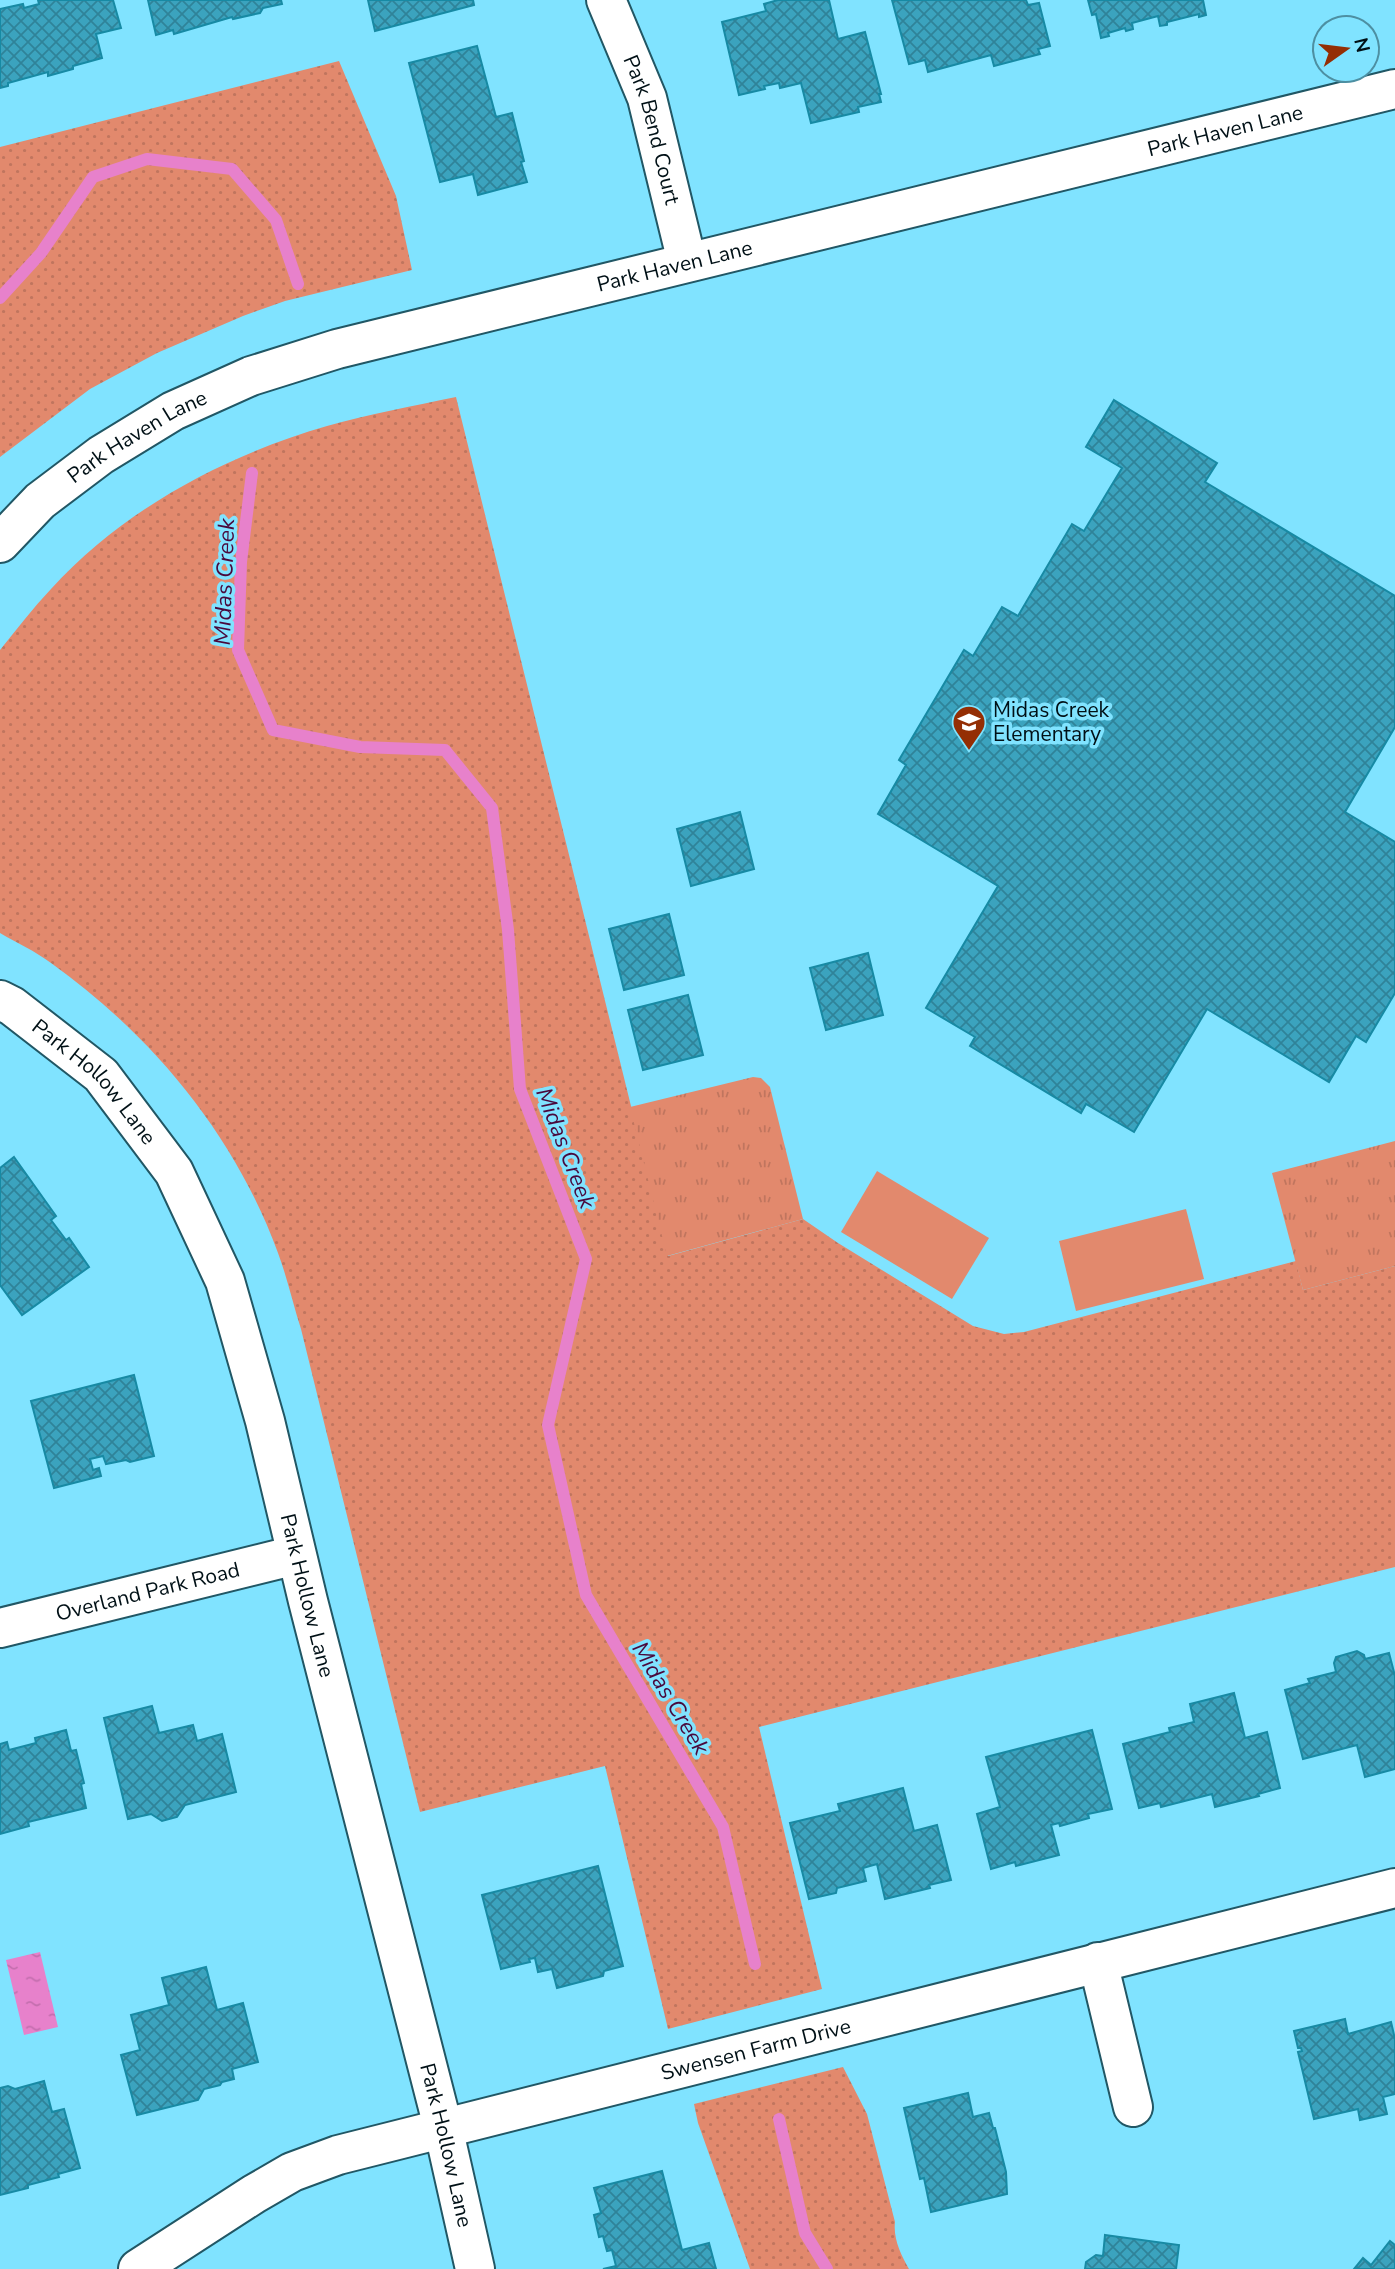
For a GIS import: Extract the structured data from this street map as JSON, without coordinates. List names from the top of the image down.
{
  "streets": {
    "street": [
      "Park Bend Court",
      "Park Haven Lane",
      "Park Hollow Lane",
      "Overland Park Road",
      "Swensen Farm Drive"
    ]
  },
  "crossings": [
    ["Park Bend Court", "Park Haven Lane"],
    ["Park Hollow Lane", "Overland Park Road"],
    ["Park Hollow Lane", "Swensen Farm Drive"]
  ],
  "water": ["Midas Creek"],
  "places": {
    "school or university": ["Midas Creek Elementary"]
  },
  "north": "right"
}
